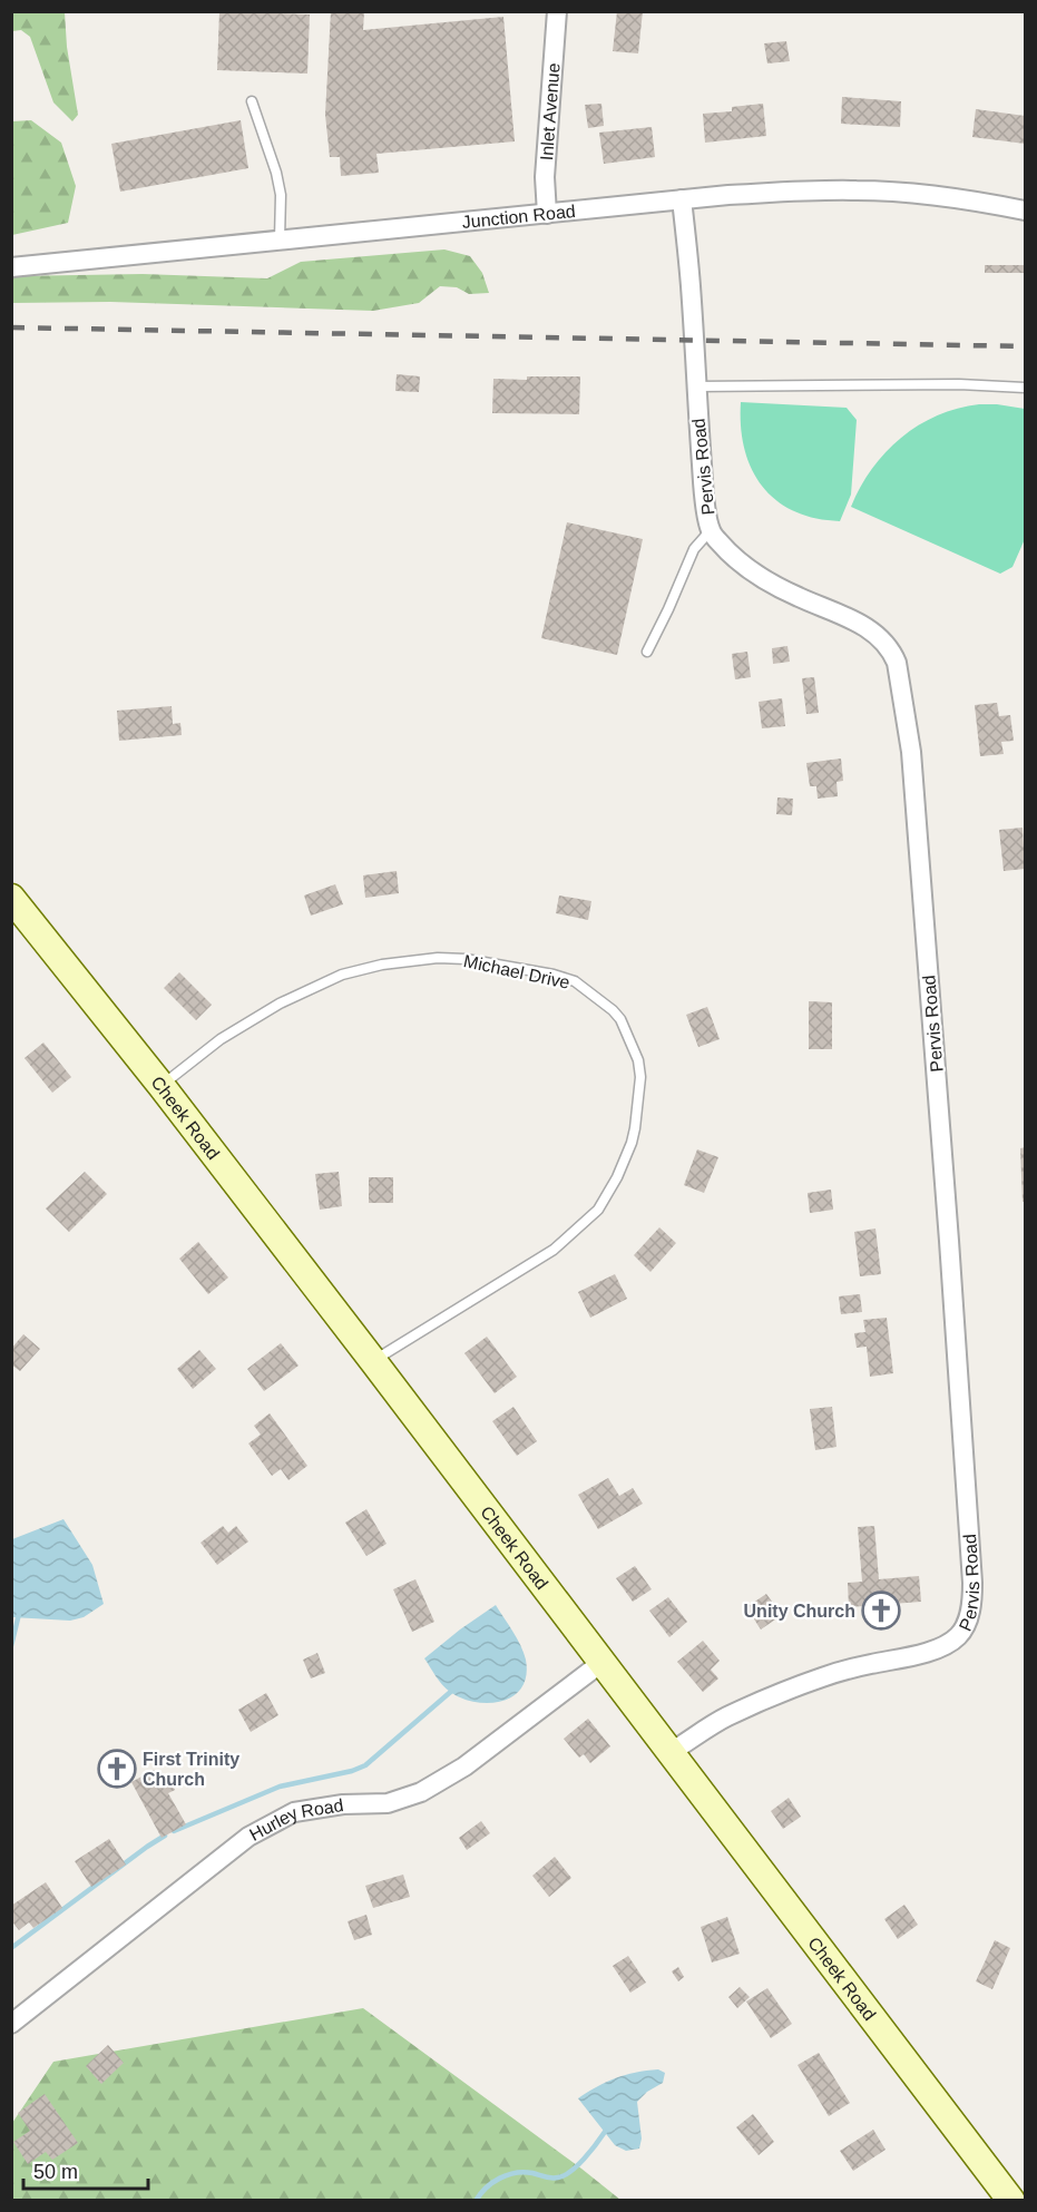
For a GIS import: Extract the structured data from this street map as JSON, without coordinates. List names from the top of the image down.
{
  "streets": {
    "street": [
      "Inlet Avenue",
      "Junction Road",
      "Pervis Road",
      "Cheek Road",
      "Hurley Road"
    ],
    "lane": ["Michael Drive"]
  },
  "crossings": [
    ["Inlet Avenue", "Junction Road"],
    ["Junction Road", "Pervis Road"],
    ["Pervis Road", "Cheek Road"],
    ["Michael Drive", "Cheek Road"],
    ["Cheek Road", "Hurley Road"]
  ],
  "places": {
    "church": ["Unity Church", "First Trinity Church"]
  },
  "scale_bar": "50 m"
}
